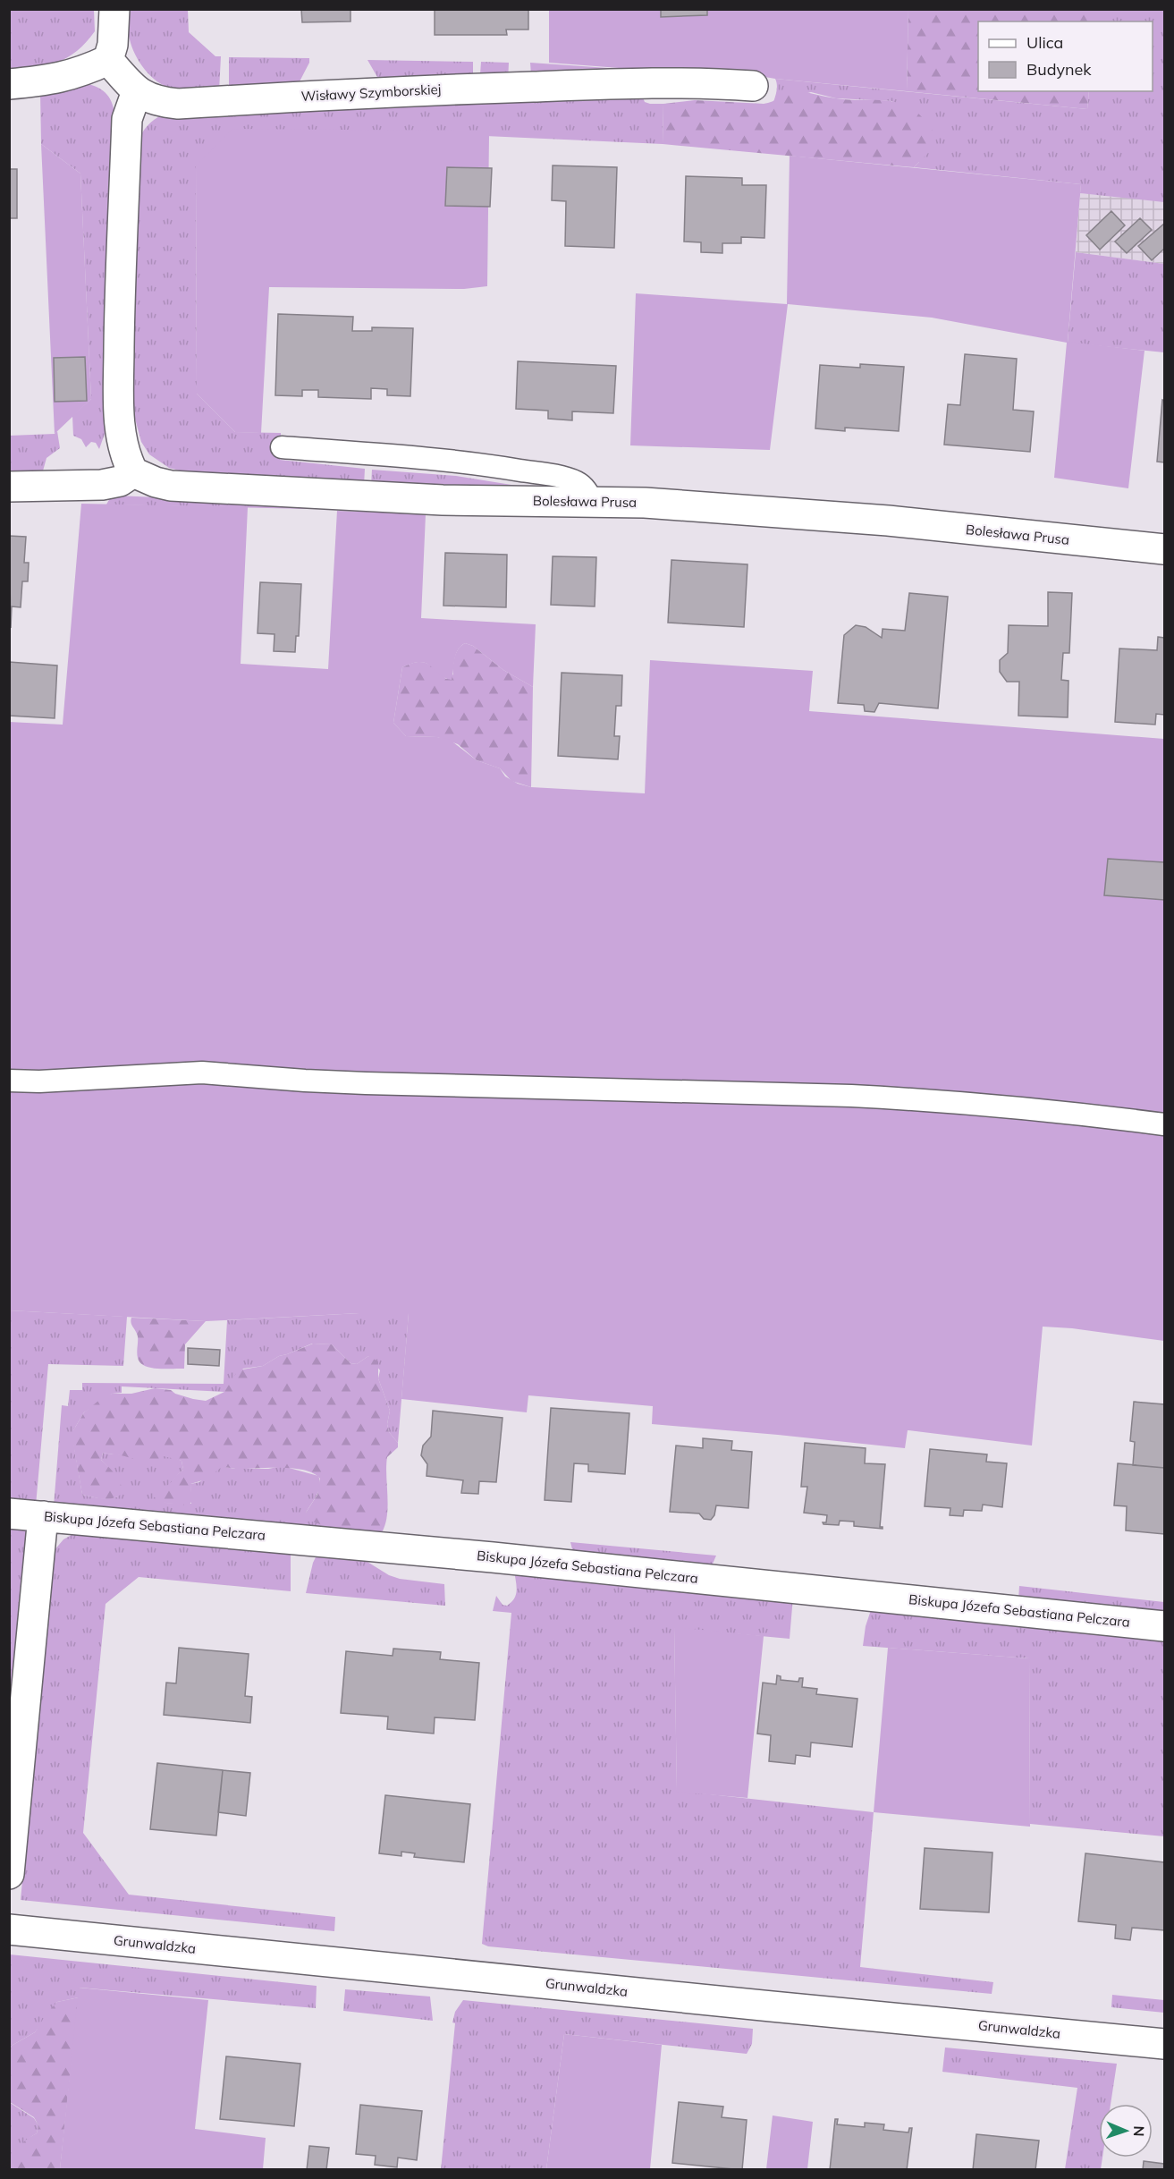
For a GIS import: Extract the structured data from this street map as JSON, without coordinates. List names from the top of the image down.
{
  "streets": {
    "street": [
      "Wisławy Szymborskiej",
      "Bolesława Prusa",
      "Biskupa Józefa Sebastiana Pelczara",
      "Grunwaldzka"
    ]
  },
  "legend": ["Ulica", "Budynek"],
  "north": "right"
}
